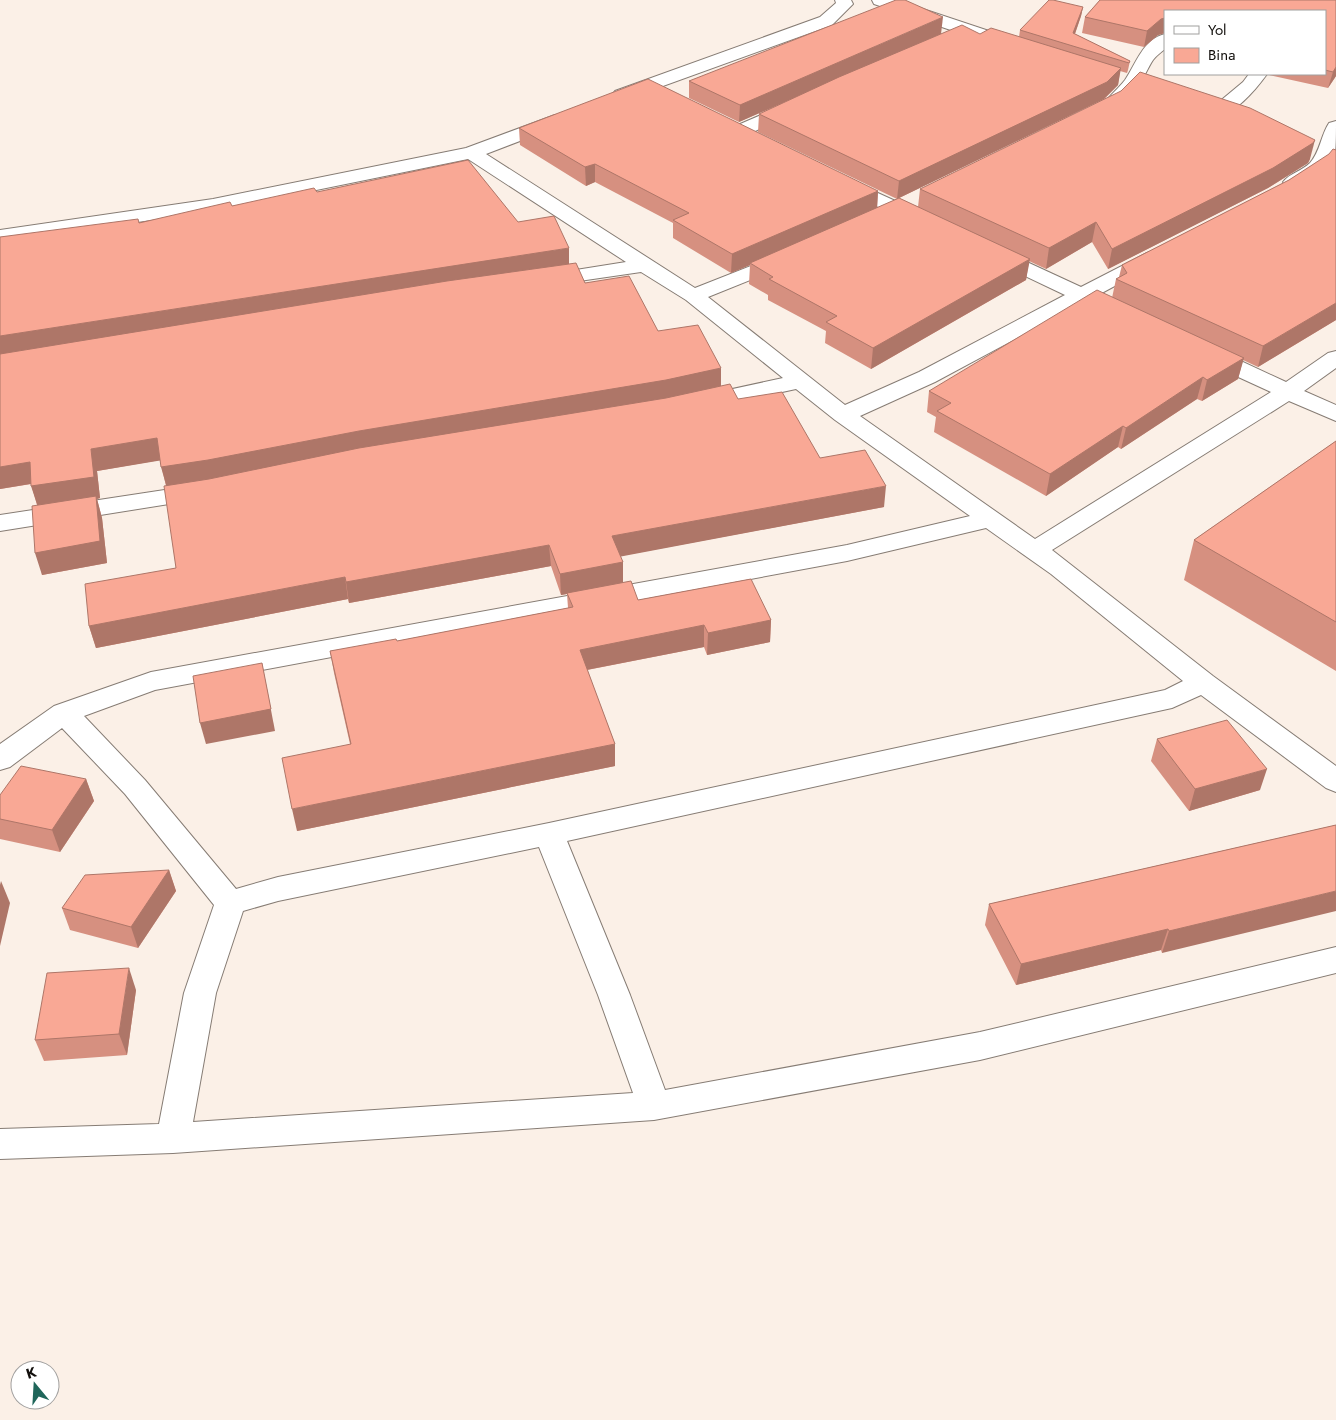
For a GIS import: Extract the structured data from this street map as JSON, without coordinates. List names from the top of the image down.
{
  "legend": ["Yol", "Bina"],
  "north": "top"
}
